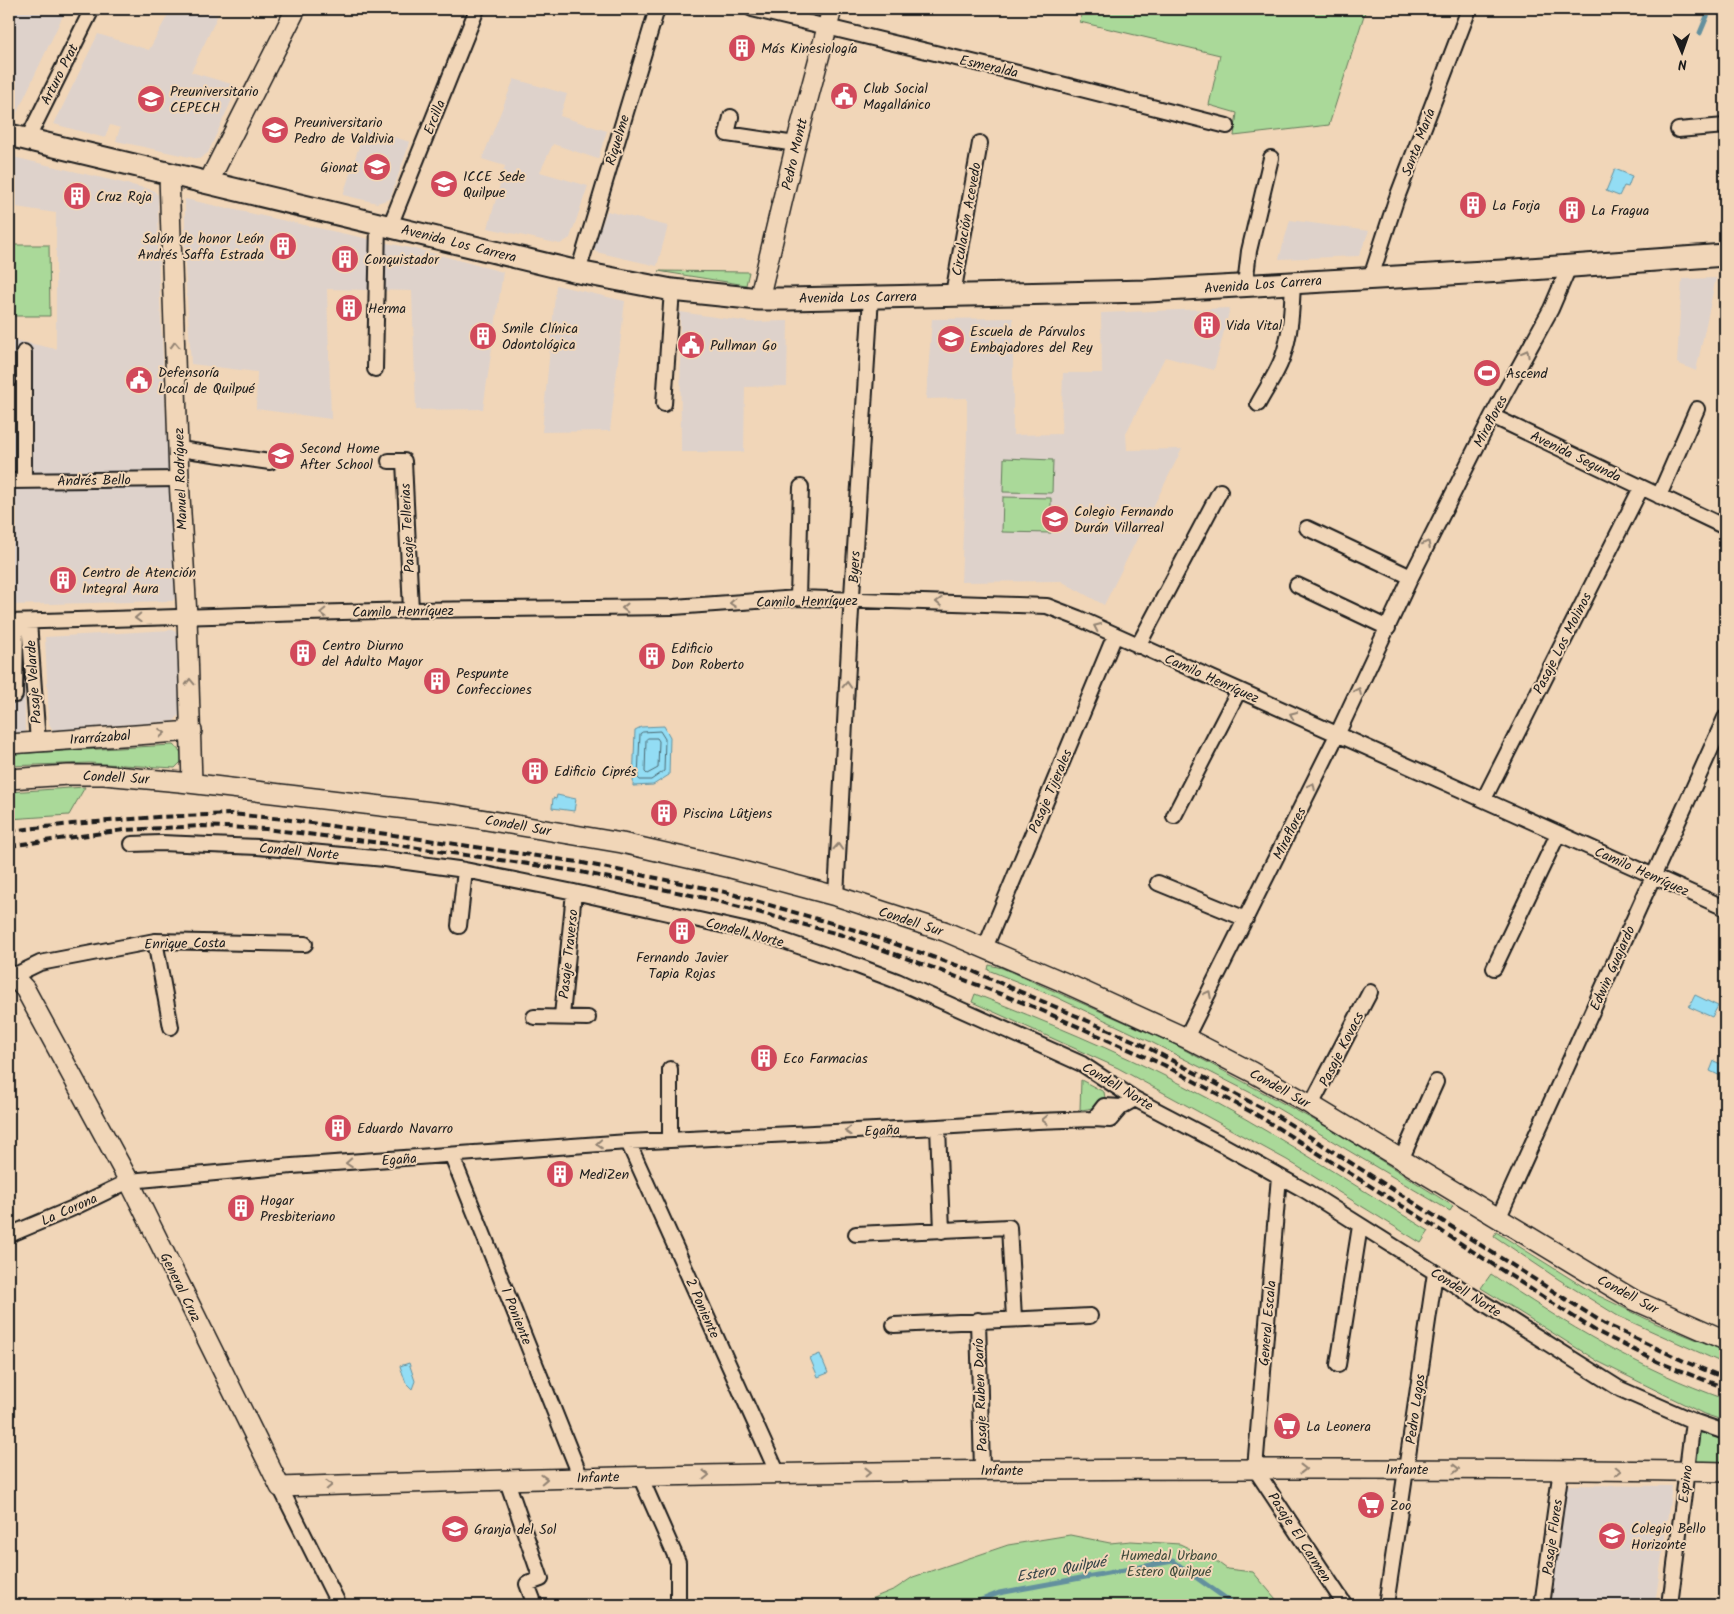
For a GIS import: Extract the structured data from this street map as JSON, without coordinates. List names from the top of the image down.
{
  "streets": {
    "main road": ["Avenida Los Carrera"],
    "street": [
      "Esmeralda",
      "Arturo Prat",
      "Ercilla",
      "Riquelme",
      "Santa María",
      "Pedro Montt",
      "Circulación Acevedo",
      "Miraflores",
      "Avenida Segunda",
      "Manuel Rodríguez",
      "Andrés Bello",
      "Pasaje Tellerias",
      "Byers",
      "Camilo Henríquez",
      "Pasaje Los Molinos",
      "Pasaje Velarde",
      "Irarrázabal",
      "Condell Sur",
      "Pasaje Tijerales",
      "Condell Norte",
      "Enrique Costa",
      "Pasaje Traverso",
      "Edwin Guajardo",
      "Pasaje Kovacs",
      "Egaña",
      "La Corona",
      "General Cruz",
      "2 Poniente",
      "1 Poniente",
      "General Escala",
      "Pasaje Ruben Darío",
      "Pedro Lagos",
      "Infante",
      "Espino",
      "Pasaje El Carmen",
      "Pasaje Flores"
    ]
  },
  "crossings": [
    ["Esmeralda", "Pedro Montt"],
    ["Arturo Prat", "Avenida Los Carrera"],
    ["Ercilla", "Avenida Los Carrera"],
    ["Riquelme", "Avenida Los Carrera"],
    ["Santa María", "Avenida Los Carrera"],
    ["Pedro Montt", "Avenida Los Carrera"],
    ["Circulación Acevedo", "Avenida Los Carrera"],
    ["Avenida Los Carrera", "Miraflores"],
    ["Avenida Los Carrera", "Manuel Rodríguez"],
    ["Avenida Los Carrera", "Byers"],
    ["Miraflores", "Avenida Segunda"],
    ["Miraflores", "Camilo Henríquez"],
    ["Miraflores", "Condell Sur"],
    ["Avenida Segunda", "Pasaje Los Molinos"],
    ["Manuel Rodríguez", "Andrés Bello"],
    ["Manuel Rodríguez", "Camilo Henríquez"],
    ["Manuel Rodríguez", "Irarrázabal"],
    ["Manuel Rodríguez", "Condell Sur"],
    ["Pasaje Tellerias", "Camilo Henríquez"],
    ["Byers", "Camilo Henríquez"],
    ["Byers", "Condell Sur"],
    ["Camilo Henríquez", "Pasaje Los Molinos"],
    ["Camilo Henríquez", "Pasaje Velarde"],
    ["Camilo Henríquez", "Pasaje Tijerales"],
    ["Camilo Henríquez", "Edwin Guajardo"],
    ["Pasaje Velarde", "Irarrázabal"],
    ["Condell Sur", "Pasaje Tijerales"],
    ["Condell Sur", "Edwin Guajardo"],
    ["Condell Sur", "Pasaje Kovacs"],
    ["Condell Norte", "Pasaje Traverso"],
    ["Condell Norte", "Egaña"],
    ["Condell Norte", "General Escala"],
    ["Condell Norte", "Pedro Lagos"],
    ["Condell Norte", "Espino"],
    ["Enrique Costa", "General Cruz"],
    ["Egaña", "La Corona"],
    ["Egaña", "General Cruz"],
    ["Egaña", "2 Poniente"],
    ["Egaña", "1 Poniente"],
    ["La Corona", "General Cruz"],
    ["General Cruz", "Infante"],
    ["2 Poniente", "Infante"],
    ["1 Poniente", "Infante"],
    ["General Escala", "Infante"],
    ["General Escala", "Pasaje El Carmen"],
    ["Pasaje Ruben Darío", "Infante"],
    ["Pedro Lagos", "Infante"],
    ["Infante", "Espino"],
    ["Infante", "Pasaje El Carmen"],
    ["Infante", "Pasaje Flores"]
  ],
  "one_way": [
    "Miraflores",
    "Manuel Rodríguez",
    "Byers",
    "Camilo Henríquez",
    "Irarrázabal",
    "Egaña",
    "Infante"
  ],
  "water": ["Estero Quilpué"],
  "parks": ["Humedal Urbano Estero Quilpué"],
  "places": {
    "building": [
      "Más Kinesiología",
      "Cruz Roja",
      "La Forja",
      "La Fragua",
      "Salón de honor León Andrés Saffa Estrada",
      "Conquistador",
      "Herma",
      "Vida Vital",
      "Smile Clínica Odontológica",
      "Centro de Atención Integral Aura",
      "Centro Diurno del Adulto Mayor",
      "Edificio Don Roberto",
      "Pespunte Confecciones",
      "Edificio Ciprés",
      "Piscina Lûtjens",
      "Fernando Javier Tapia Rojas",
      "Eco Farmacias",
      "Eduardo Navarro",
      "MediZen",
      "Hogar Presbiteriano"
    ],
    "public building": ["Club Social Magallánico", "Pullman Go", "Defensoría Local de Quilpué"],
    "school or university": [
      "Preuniversitario CEPECH",
      "Preuniversitario Pedro de Valdivia",
      "Gionat",
      "ICCE Sede Quilpue",
      "Escuela de Párvulos Embajadores del Rey",
      "Second Home After School",
      "Colegio Fernando Durán Villarreal",
      "Granja del Sol",
      "Colegio Bello Horizonte"
    ],
    "sports": ["Ascend"],
    "supermarket": ["La Leonera", "Zoo"]
  },
  "north": "bottom"
}
